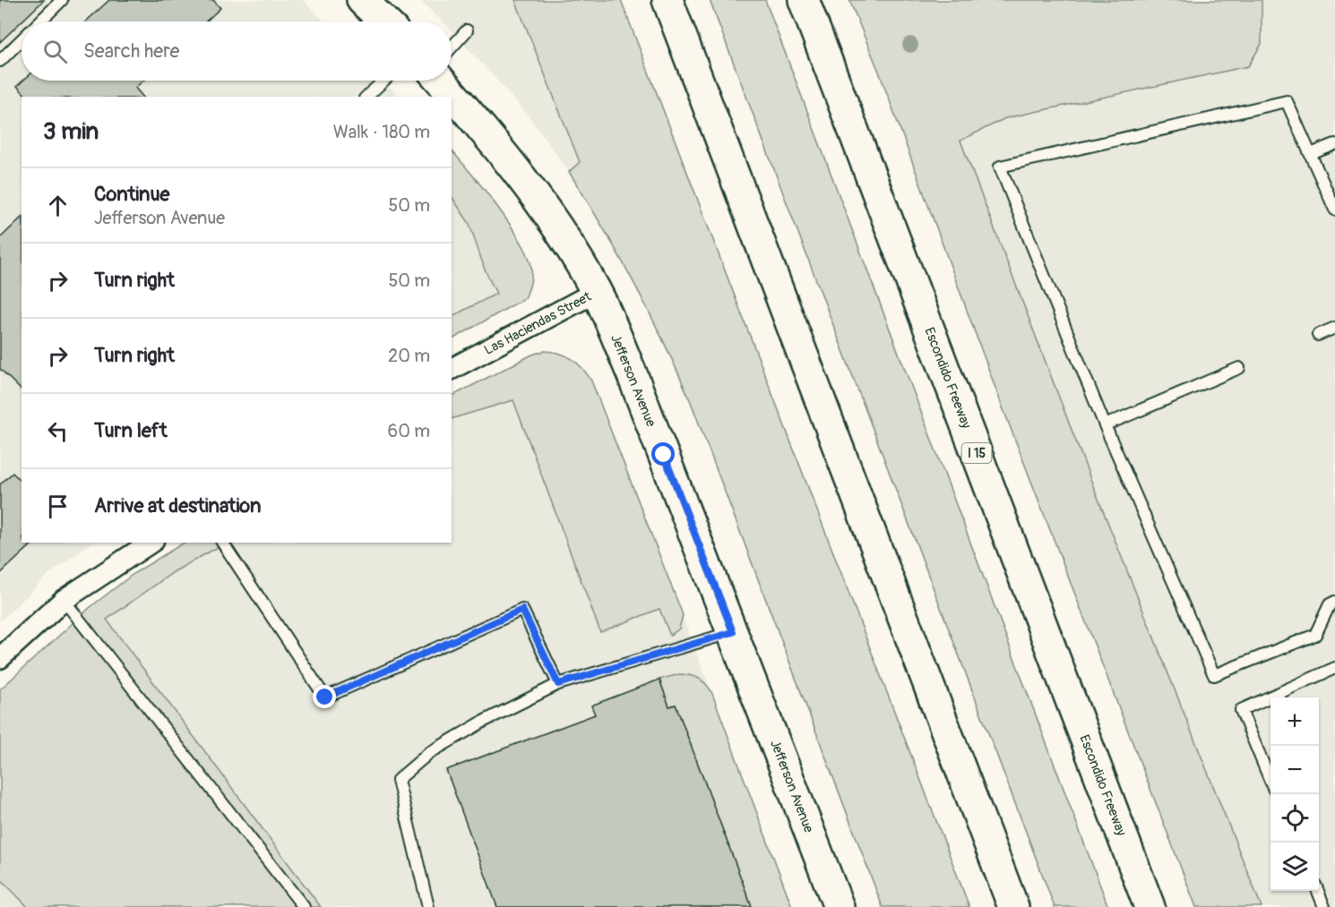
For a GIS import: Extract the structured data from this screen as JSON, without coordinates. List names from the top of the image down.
{
  "streets": {
    "main road": ["Escondido Freeway", "Jefferson Avenue", "I 15"],
    "street": ["Las Haciendas Street"]
  },
  "crossings": [
    ["Las Haciendas Street", "Jefferson Avenue"]
  ],
  "page": {
    "search": "Search here",
    "heading": ["3 min", "Walk · 180 m"],
    "list": [
      ["Continue", "Jefferson Avenue", "50 m"],
      ["Turn right", "50 m"],
      ["Turn right", "20 m"],
      ["Turn left", "60 m"],
      "Arrive at destination"
    ],
    "map_buttons": ["+", "−"]
  }
}
